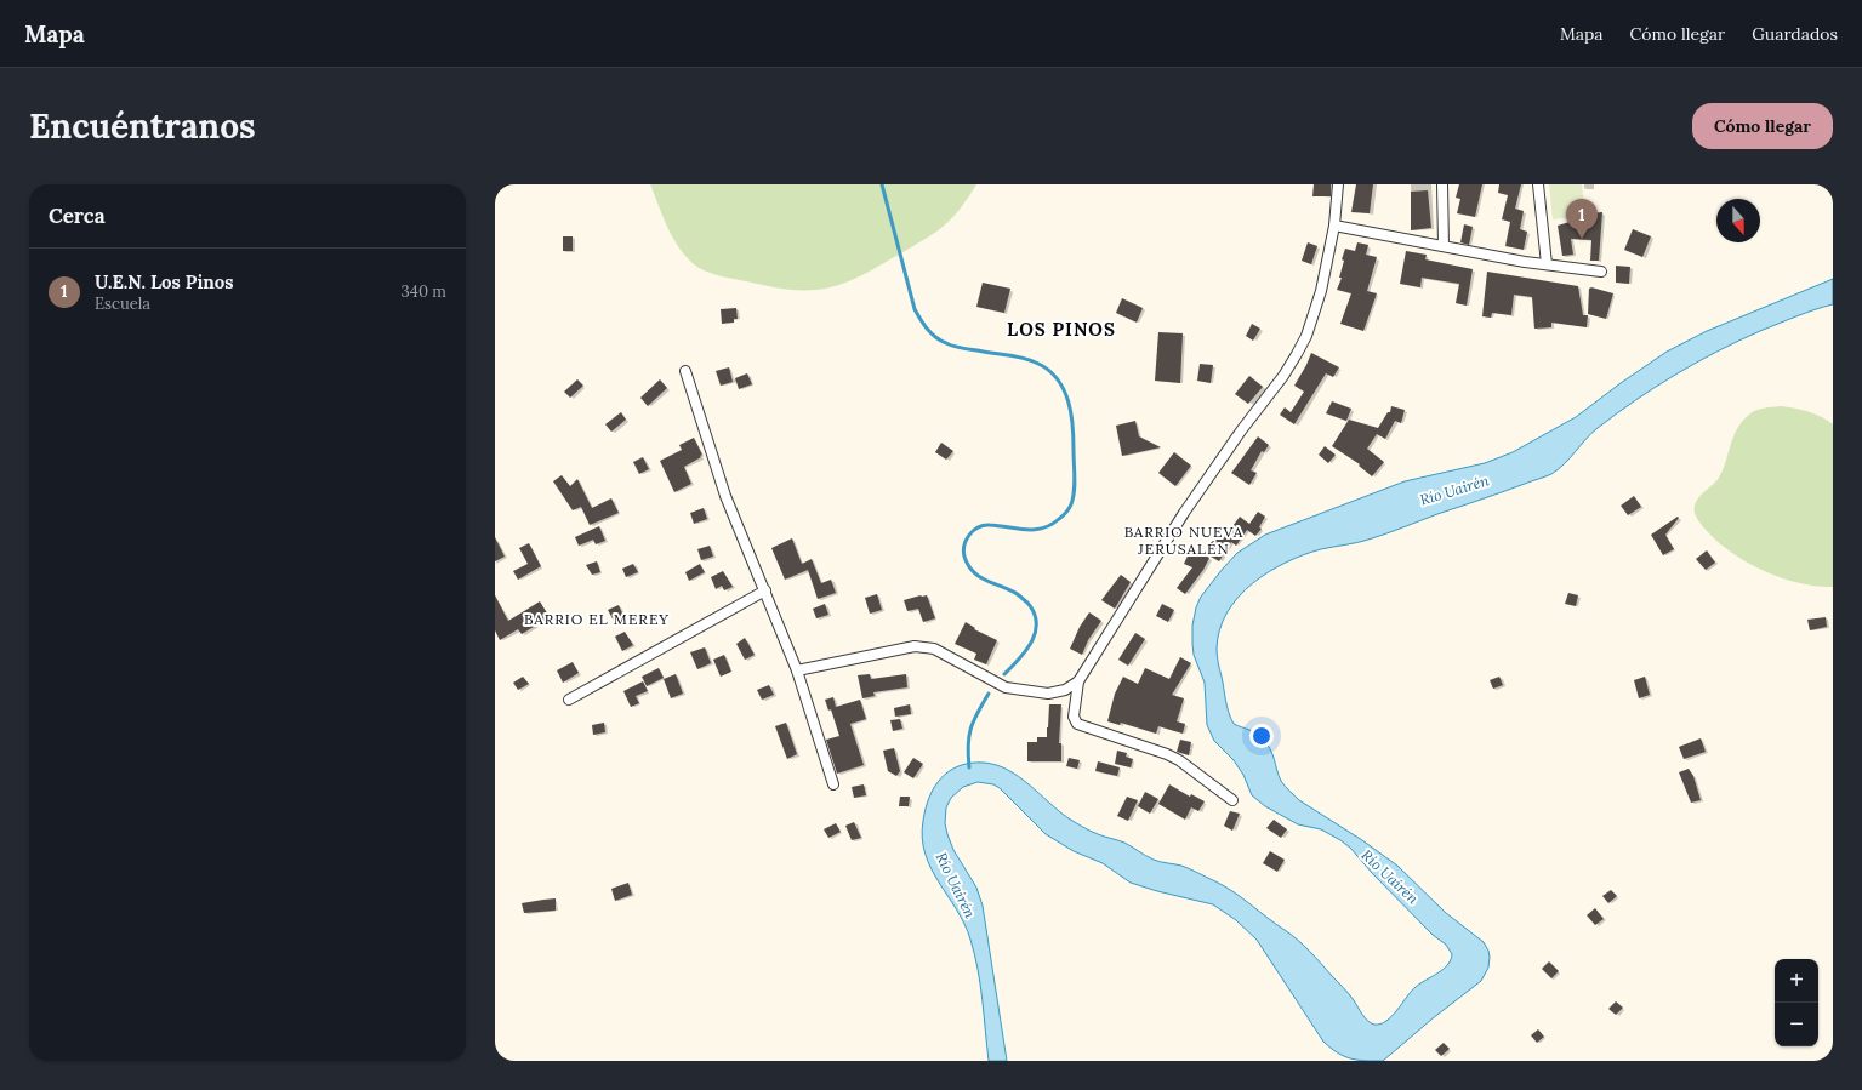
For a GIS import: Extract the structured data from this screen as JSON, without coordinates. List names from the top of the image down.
{
  "districts": ["LOS PINOS", "BARRIO NUEVA JERUSALÉN", "BARRIO EL MEREY"],
  "water": ["Río Uairén"],
  "north": "bottom",
  "page": {
    "header": "Mapa",
    "nav": ["Mapa", "Cómo llegar", "Guardados"],
    "buttons": "Cómo llegar",
    "title": "Encuéntranos",
    "heading": "Cerca",
    "pins": "1",
    "list": [
      {
        "mark": "1",
        "name": "U.E.N. Los Pinos",
        "note": "Escuela",
        "value": "340 m"
      }
    ],
    "map_buttons": ["+", "−"]
  }
}
